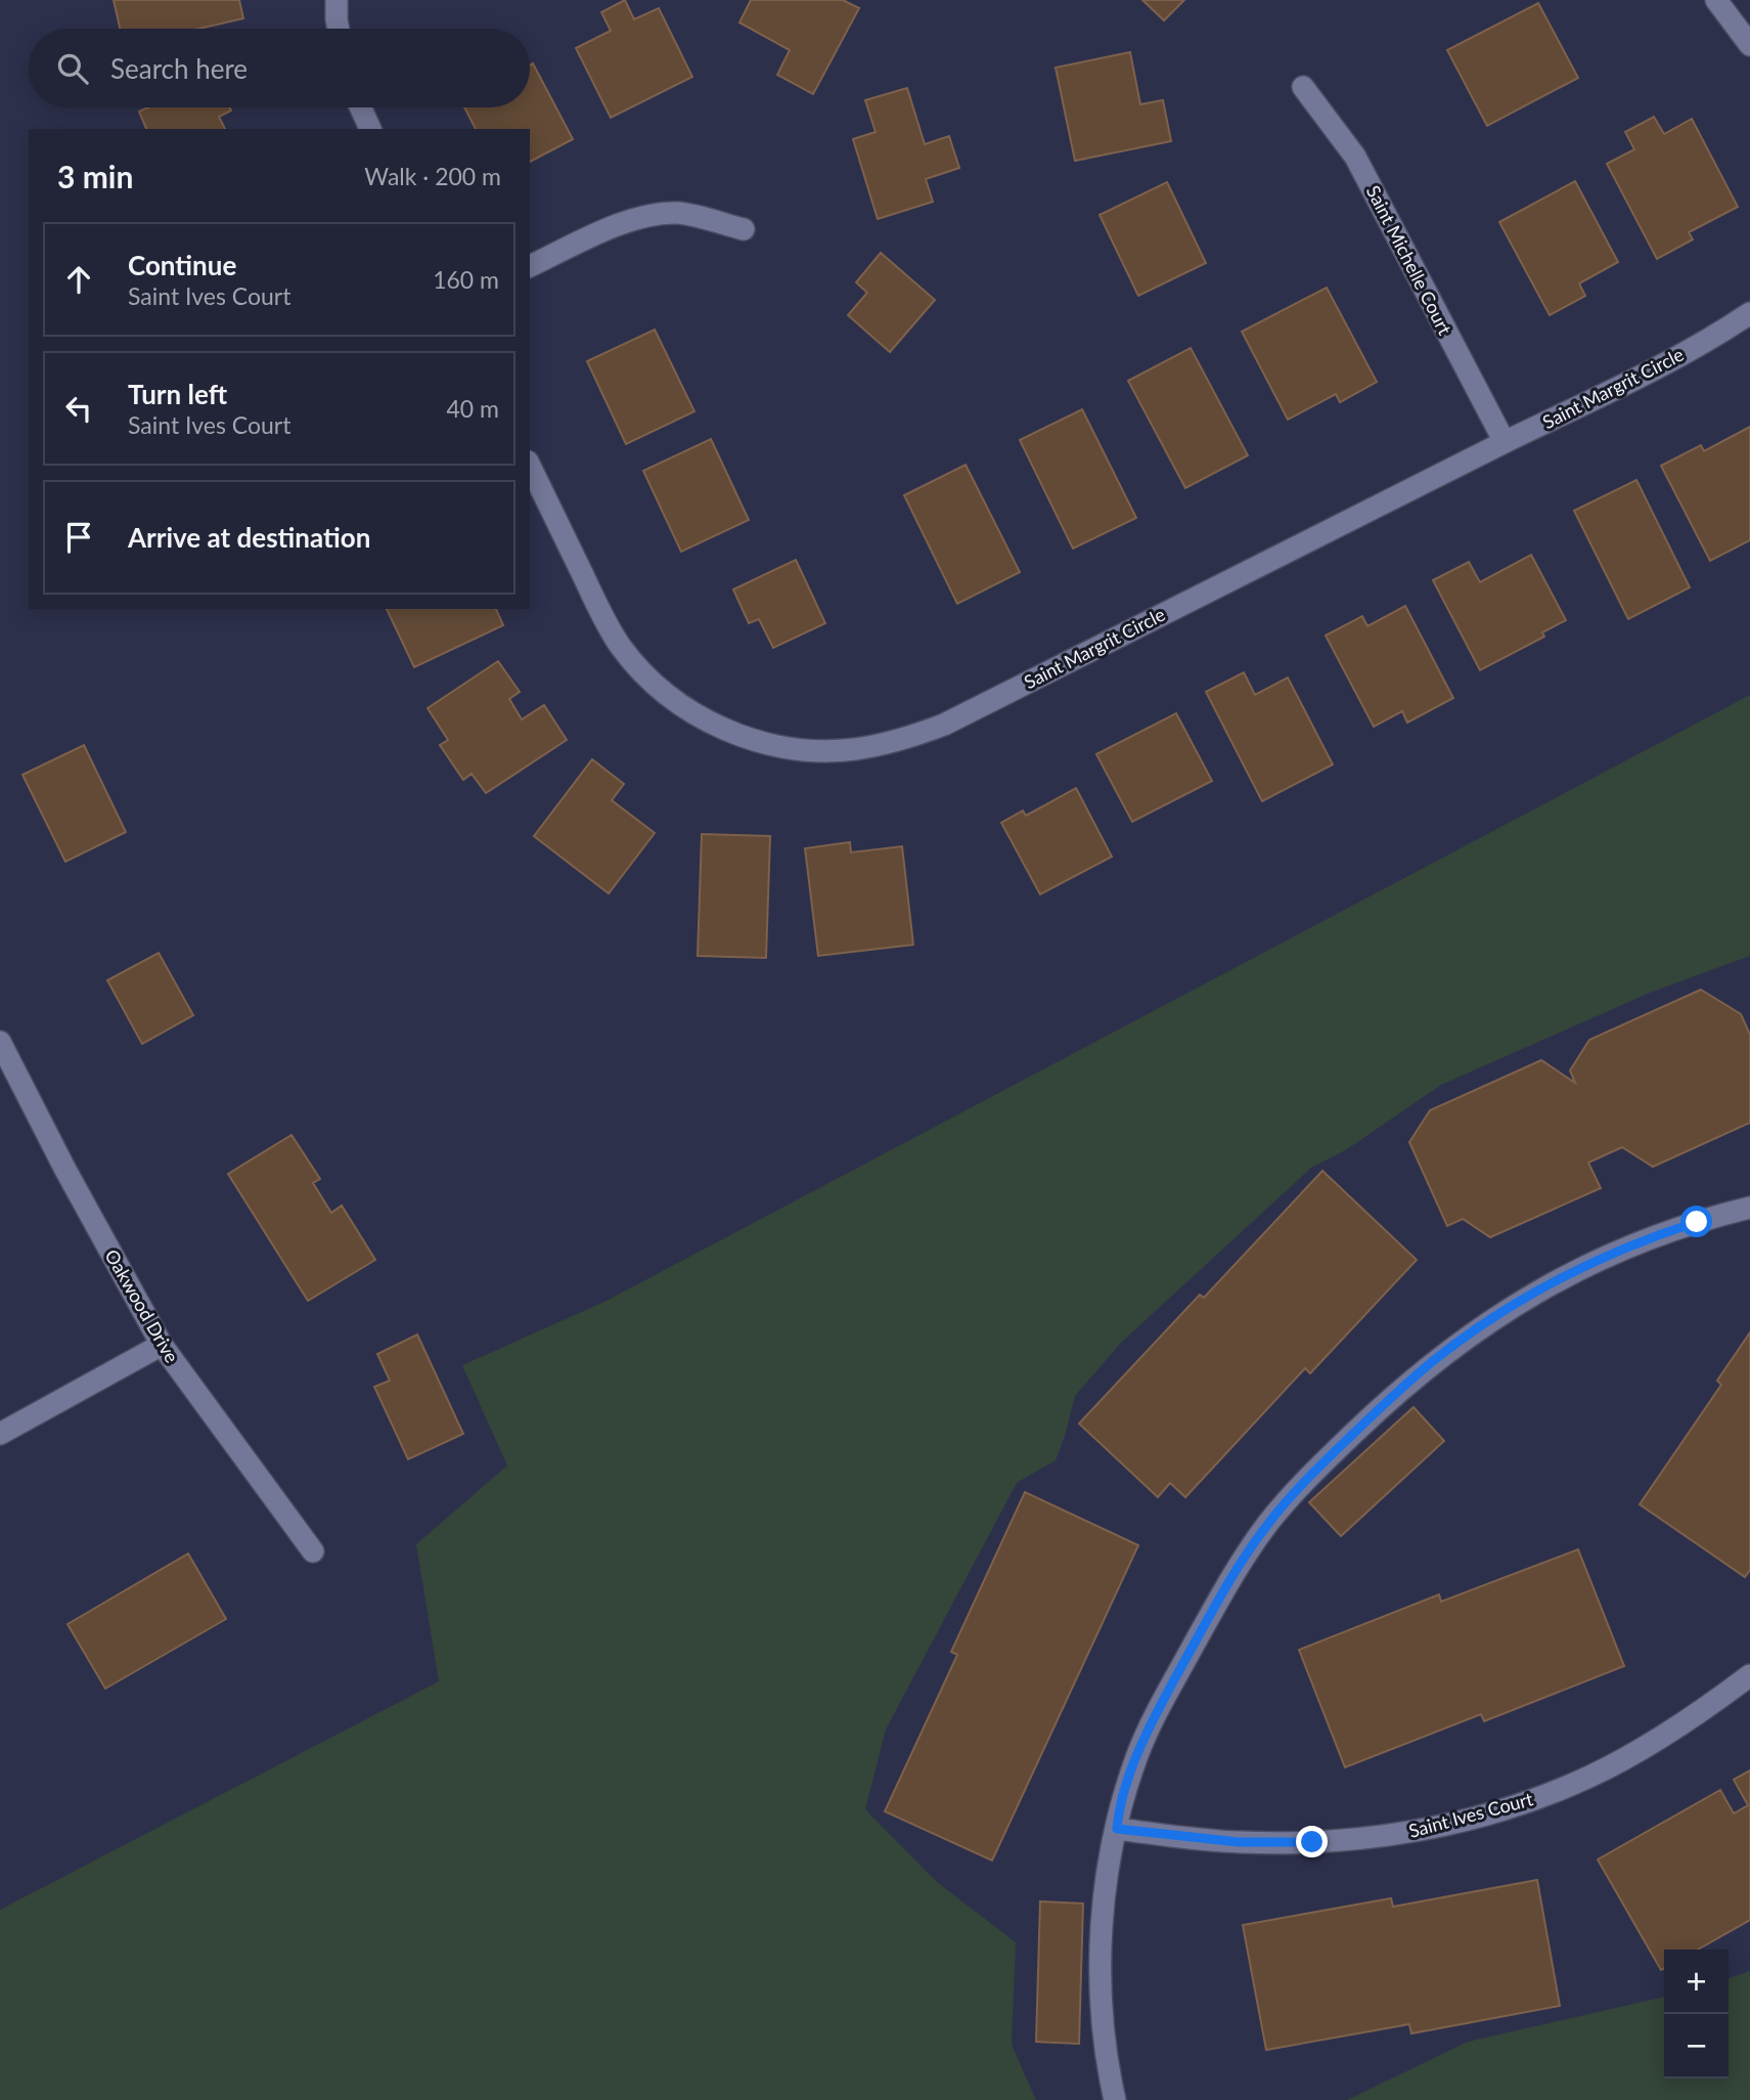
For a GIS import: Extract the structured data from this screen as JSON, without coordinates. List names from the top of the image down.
{
  "streets": {
    "street": [
      "Saint Michelle Court",
      "Saint Margrit Circle",
      "Oakwood Drive",
      "Saint Ives Court"
    ]
  },
  "crossings": [
    ["Saint Michelle Court", "Saint Margrit Circle"]
  ],
  "page": {
    "search": "Search here",
    "heading": ["3 min", "Walk · 200 m"],
    "list": [
      ["Continue", "Saint Ives Court", "160 m"],
      ["Turn left", "Saint Ives Court", "40 m"],
      "Arrive at destination"
    ],
    "map_buttons": ["+", "−"]
  }
}
